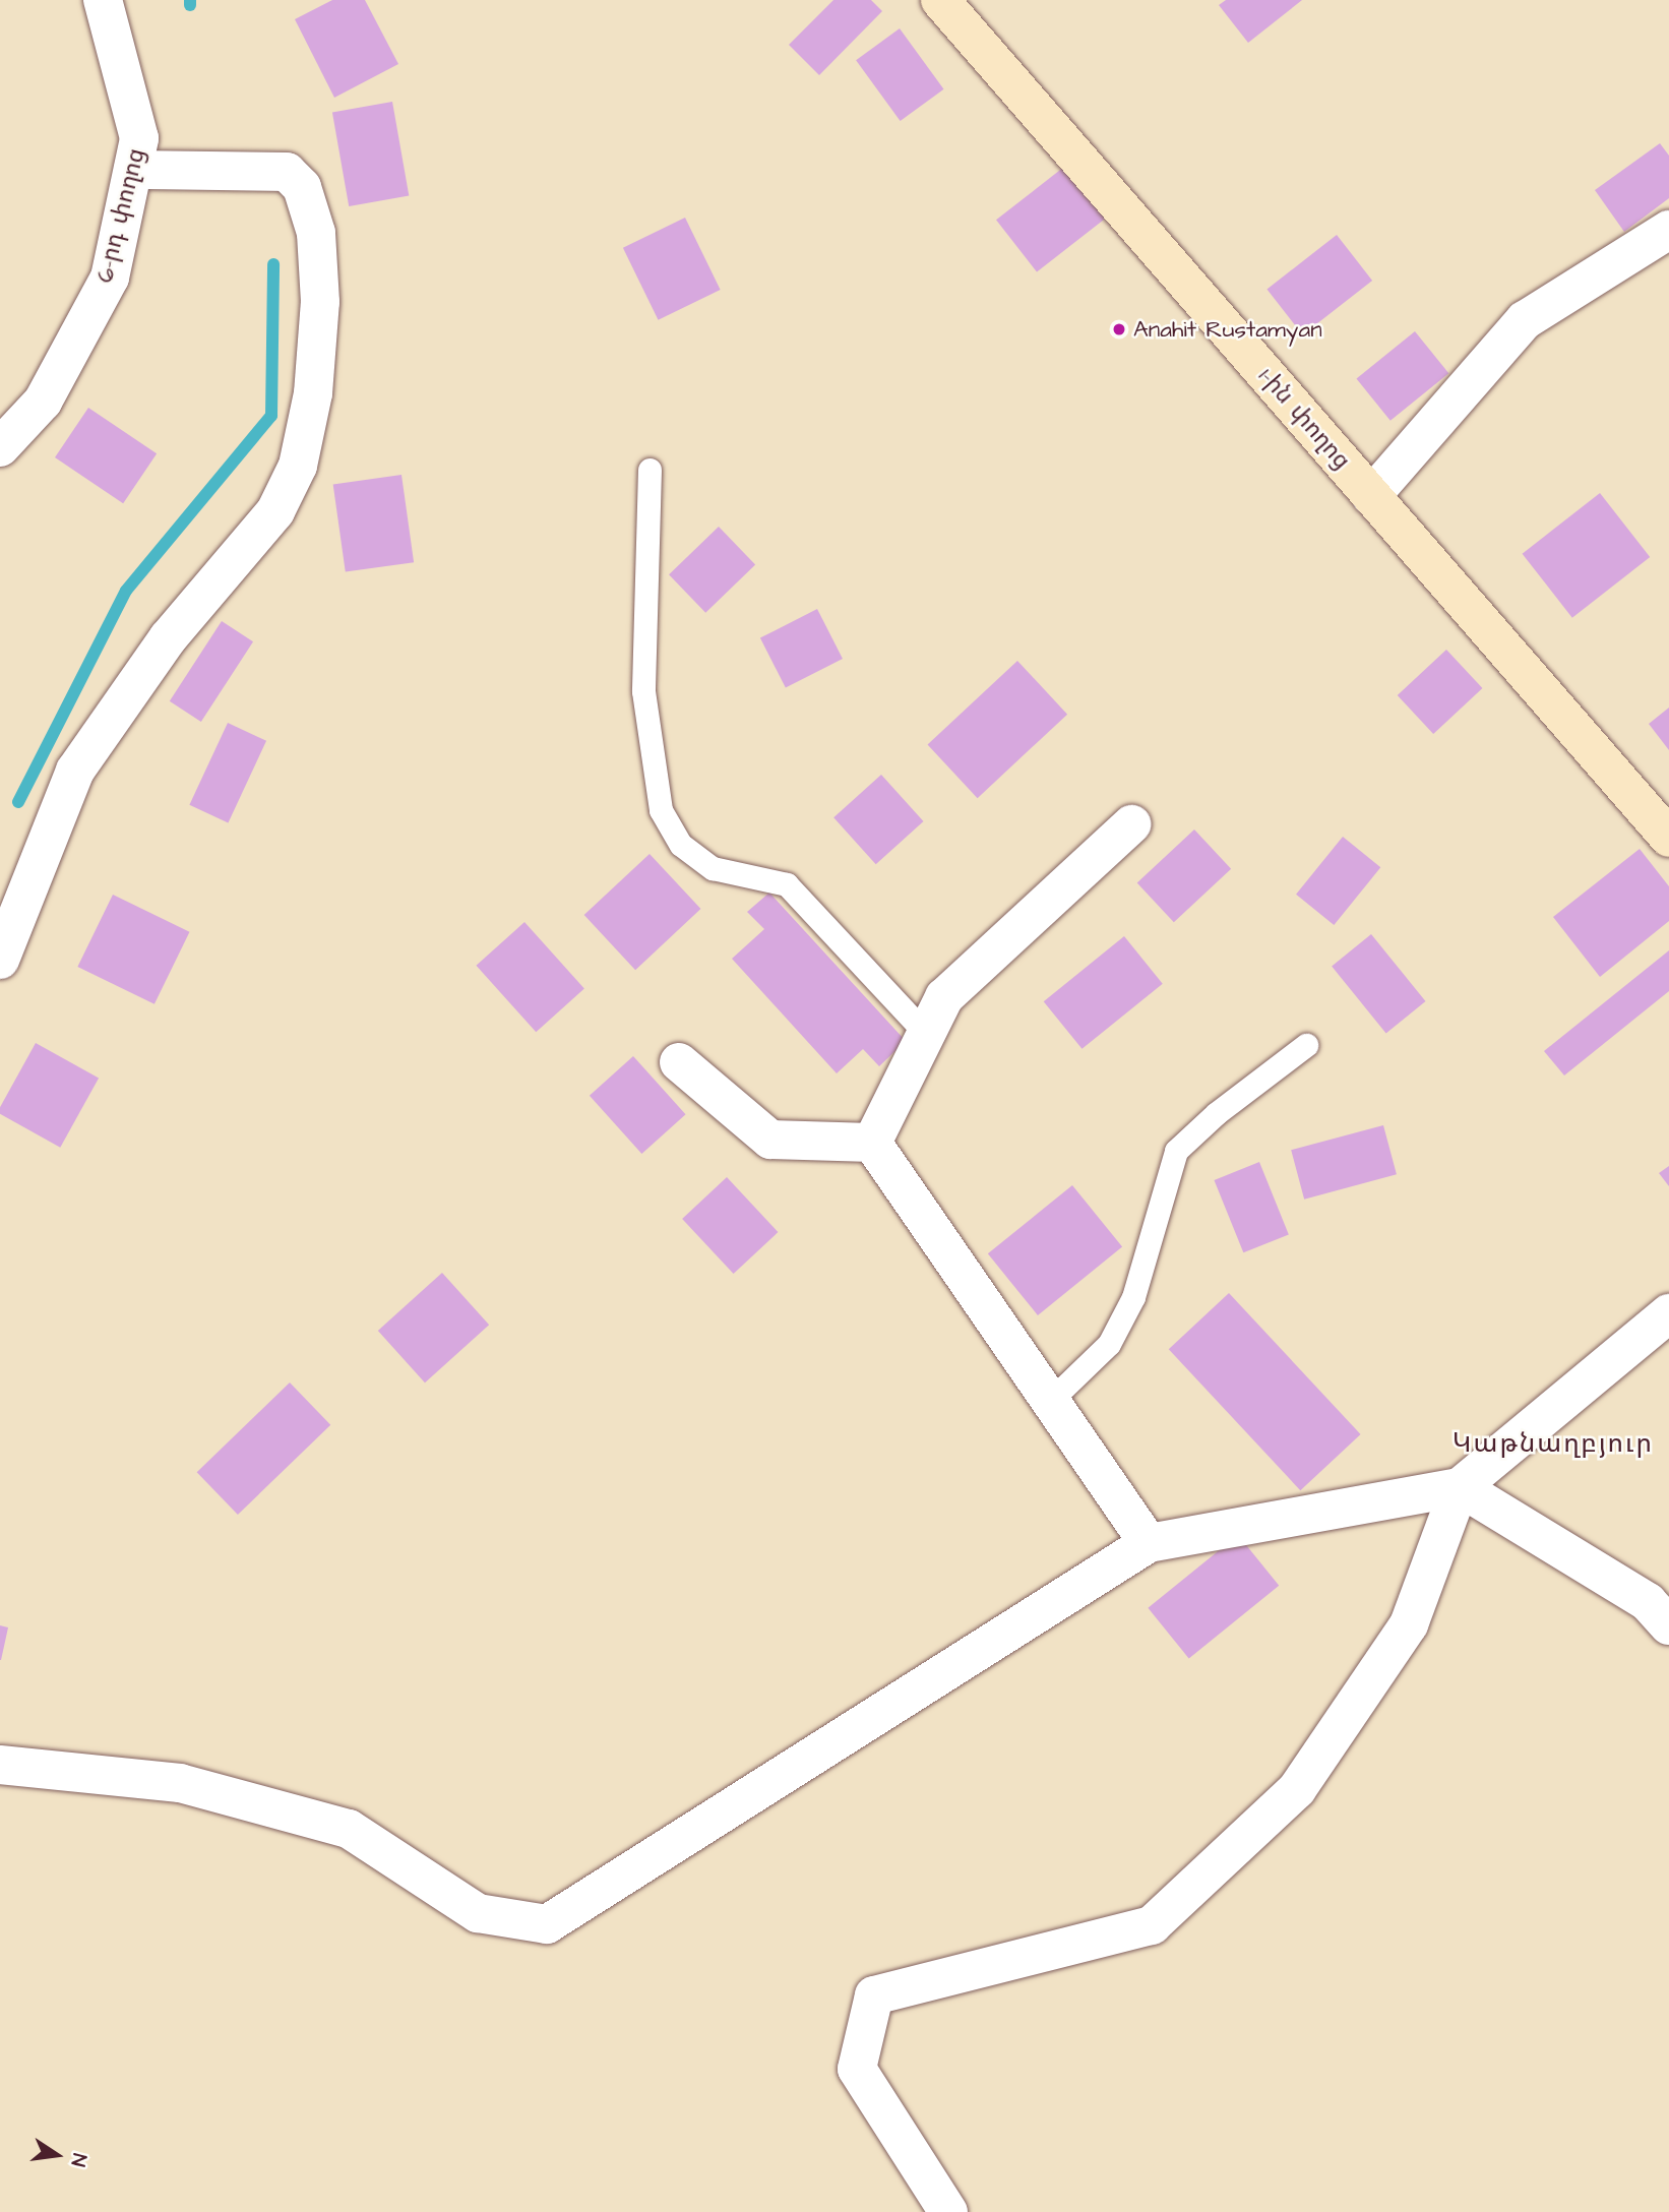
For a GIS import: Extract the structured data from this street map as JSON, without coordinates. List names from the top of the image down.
{
  "streets": {
    "main road": ["1-ին փողոց"],
    "street": ["6-րդ փողոց"]
  },
  "districts": ["Կաթնաղբյուր"],
  "places": ["Anahit Rustamyan"],
  "north": "right"
}
